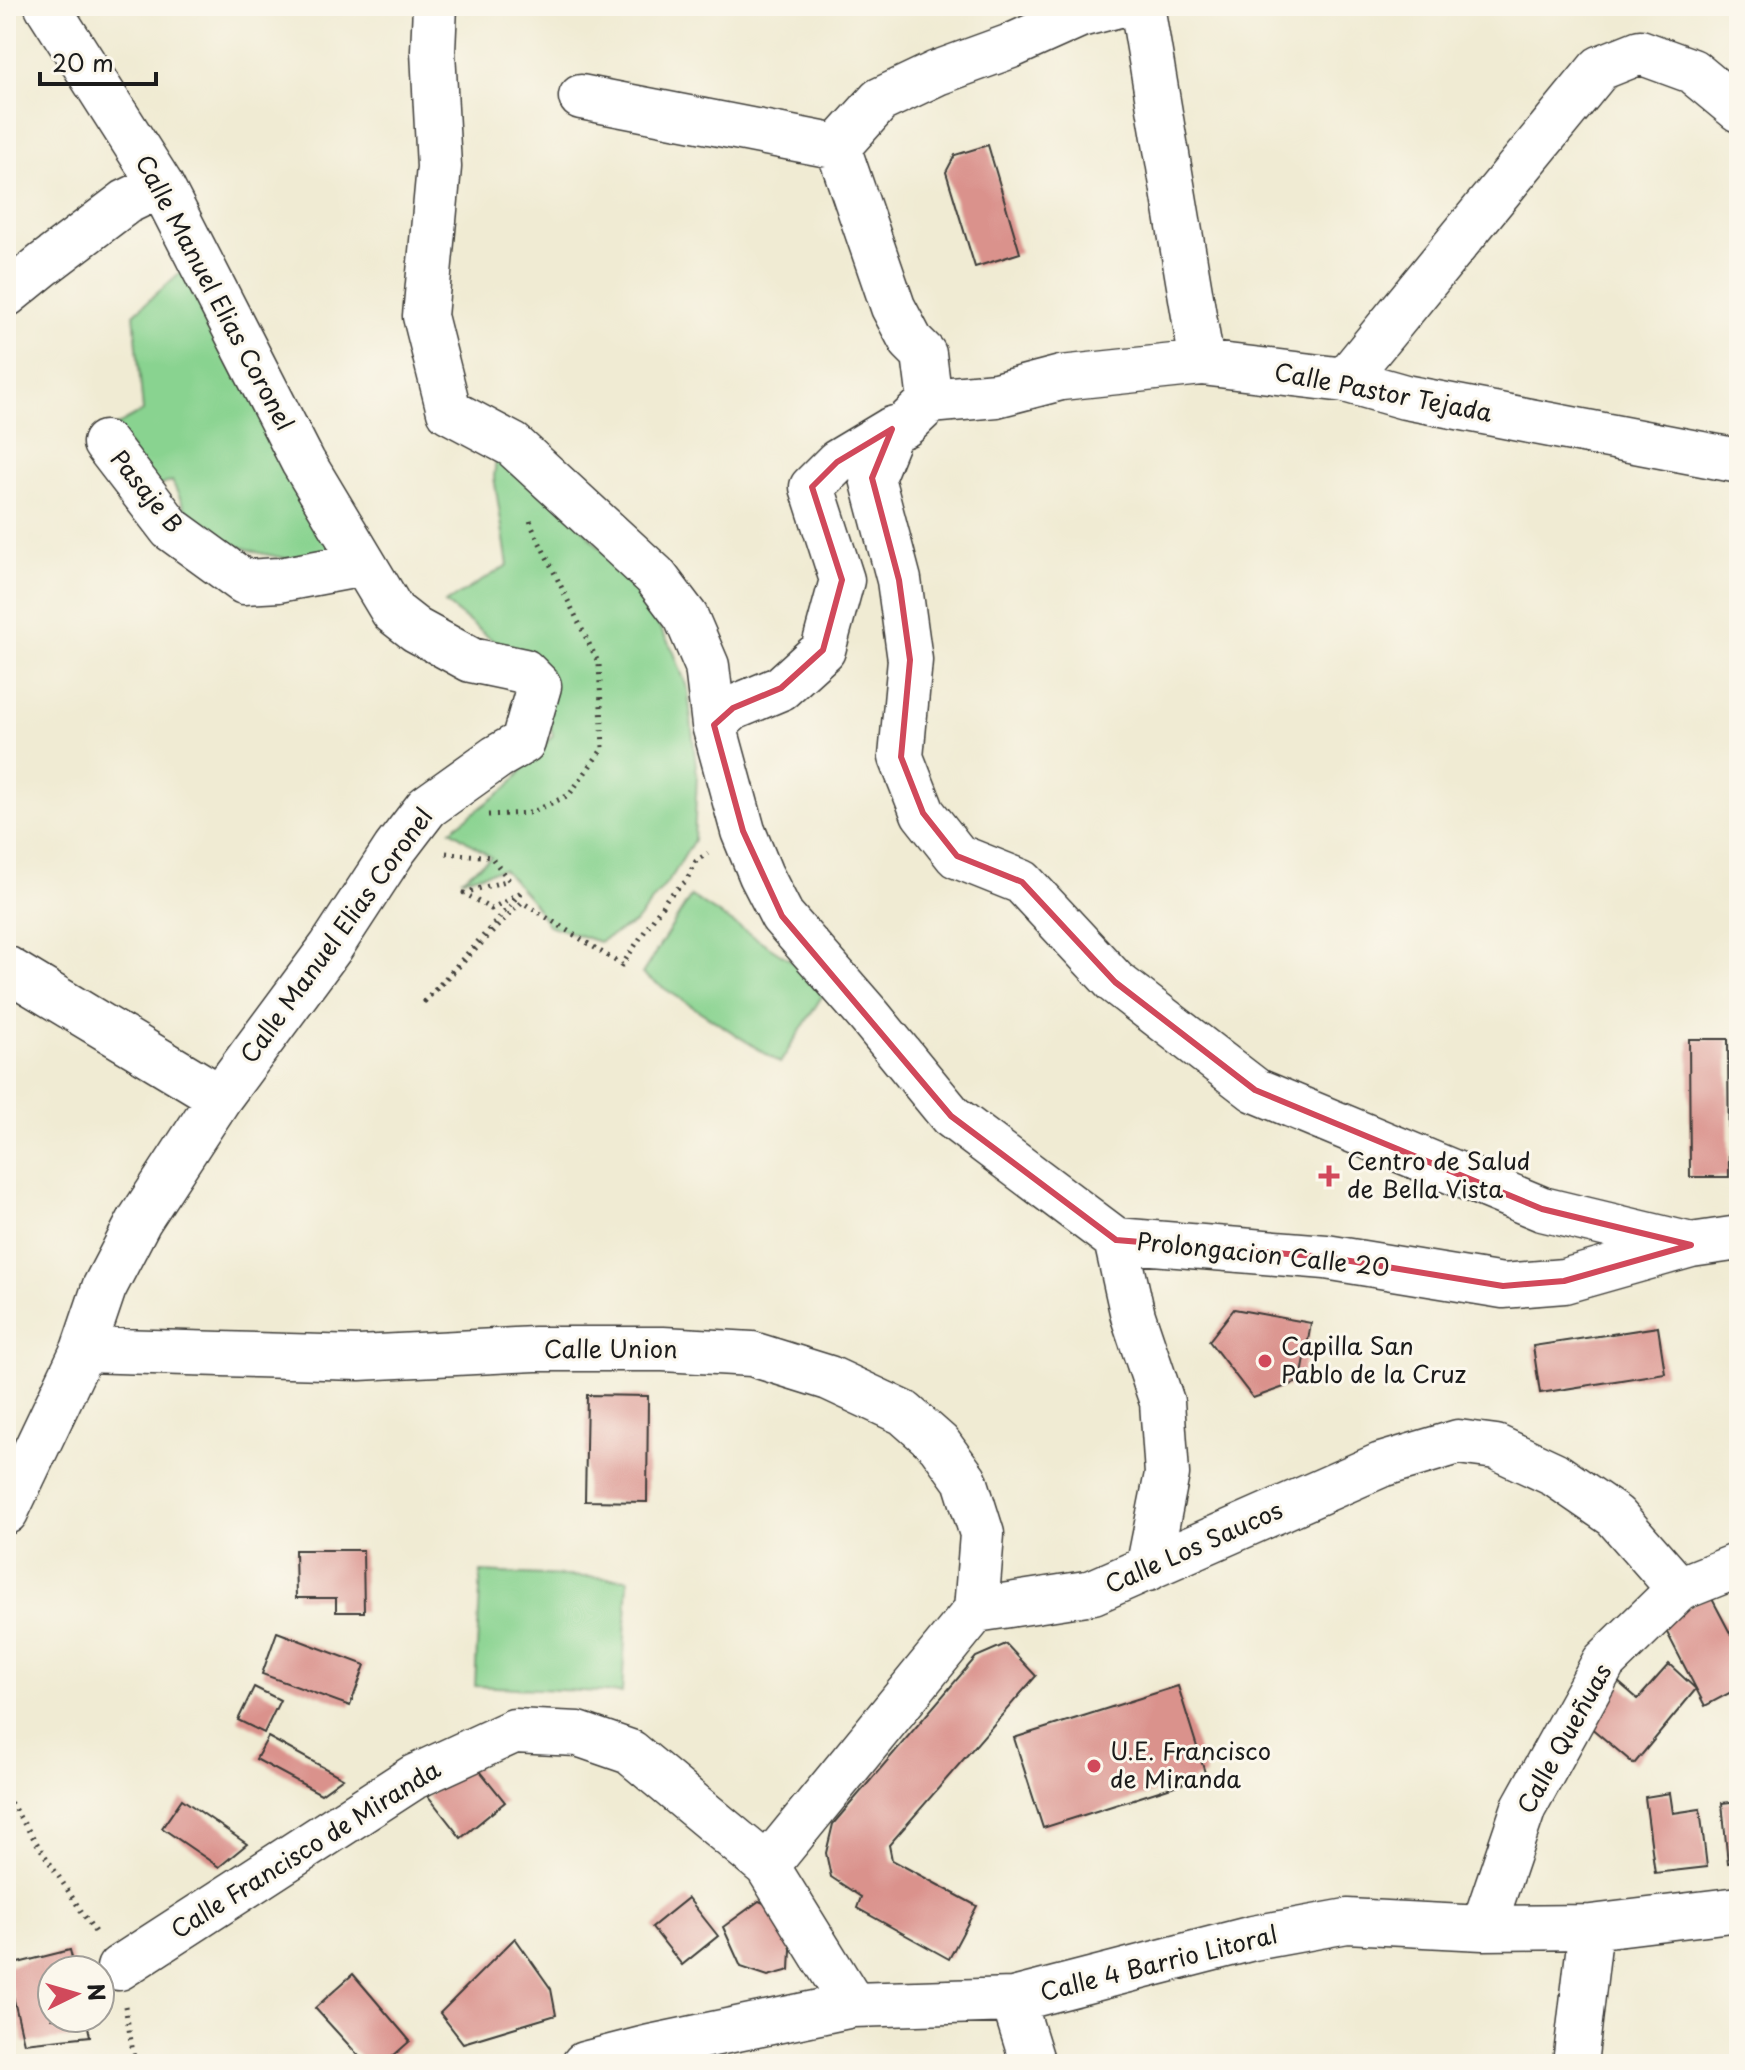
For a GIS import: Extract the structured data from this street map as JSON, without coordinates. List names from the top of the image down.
{
  "streets": {
    "street": [
      "Calle Manuel Elias Coronel",
      "Calle Pastor Tejada",
      "Pasaje B",
      "Prolongacion Calle 20",
      "Calle Union",
      "Calle Los Saucos",
      "Calle Queñuas",
      "Calle Francisco de Miranda",
      "Calle 4 Barrio Litoral"
    ]
  },
  "crossings": [
    ["Calle Manuel Elias Coronel", "Pasaje B"],
    ["Calle Manuel Elias Coronel", "Calle Union"],
    ["Calle Union", "Calle Los Saucos"],
    ["Calle Los Saucos", "Calle Queñuas"],
    ["Calle Queñuas", "Calle 4 Barrio Litoral"],
    ["Calle Francisco de Miranda", "Calle 4 Barrio Litoral"]
  ],
  "places": {
    "health": ["Centro de Salud de Bella Vista"],
    "other": ["Capilla San Pablo de la Cruz", "U.E. Francisco de Miranda"]
  },
  "scale_bar": "20 m",
  "north": "right"
}
